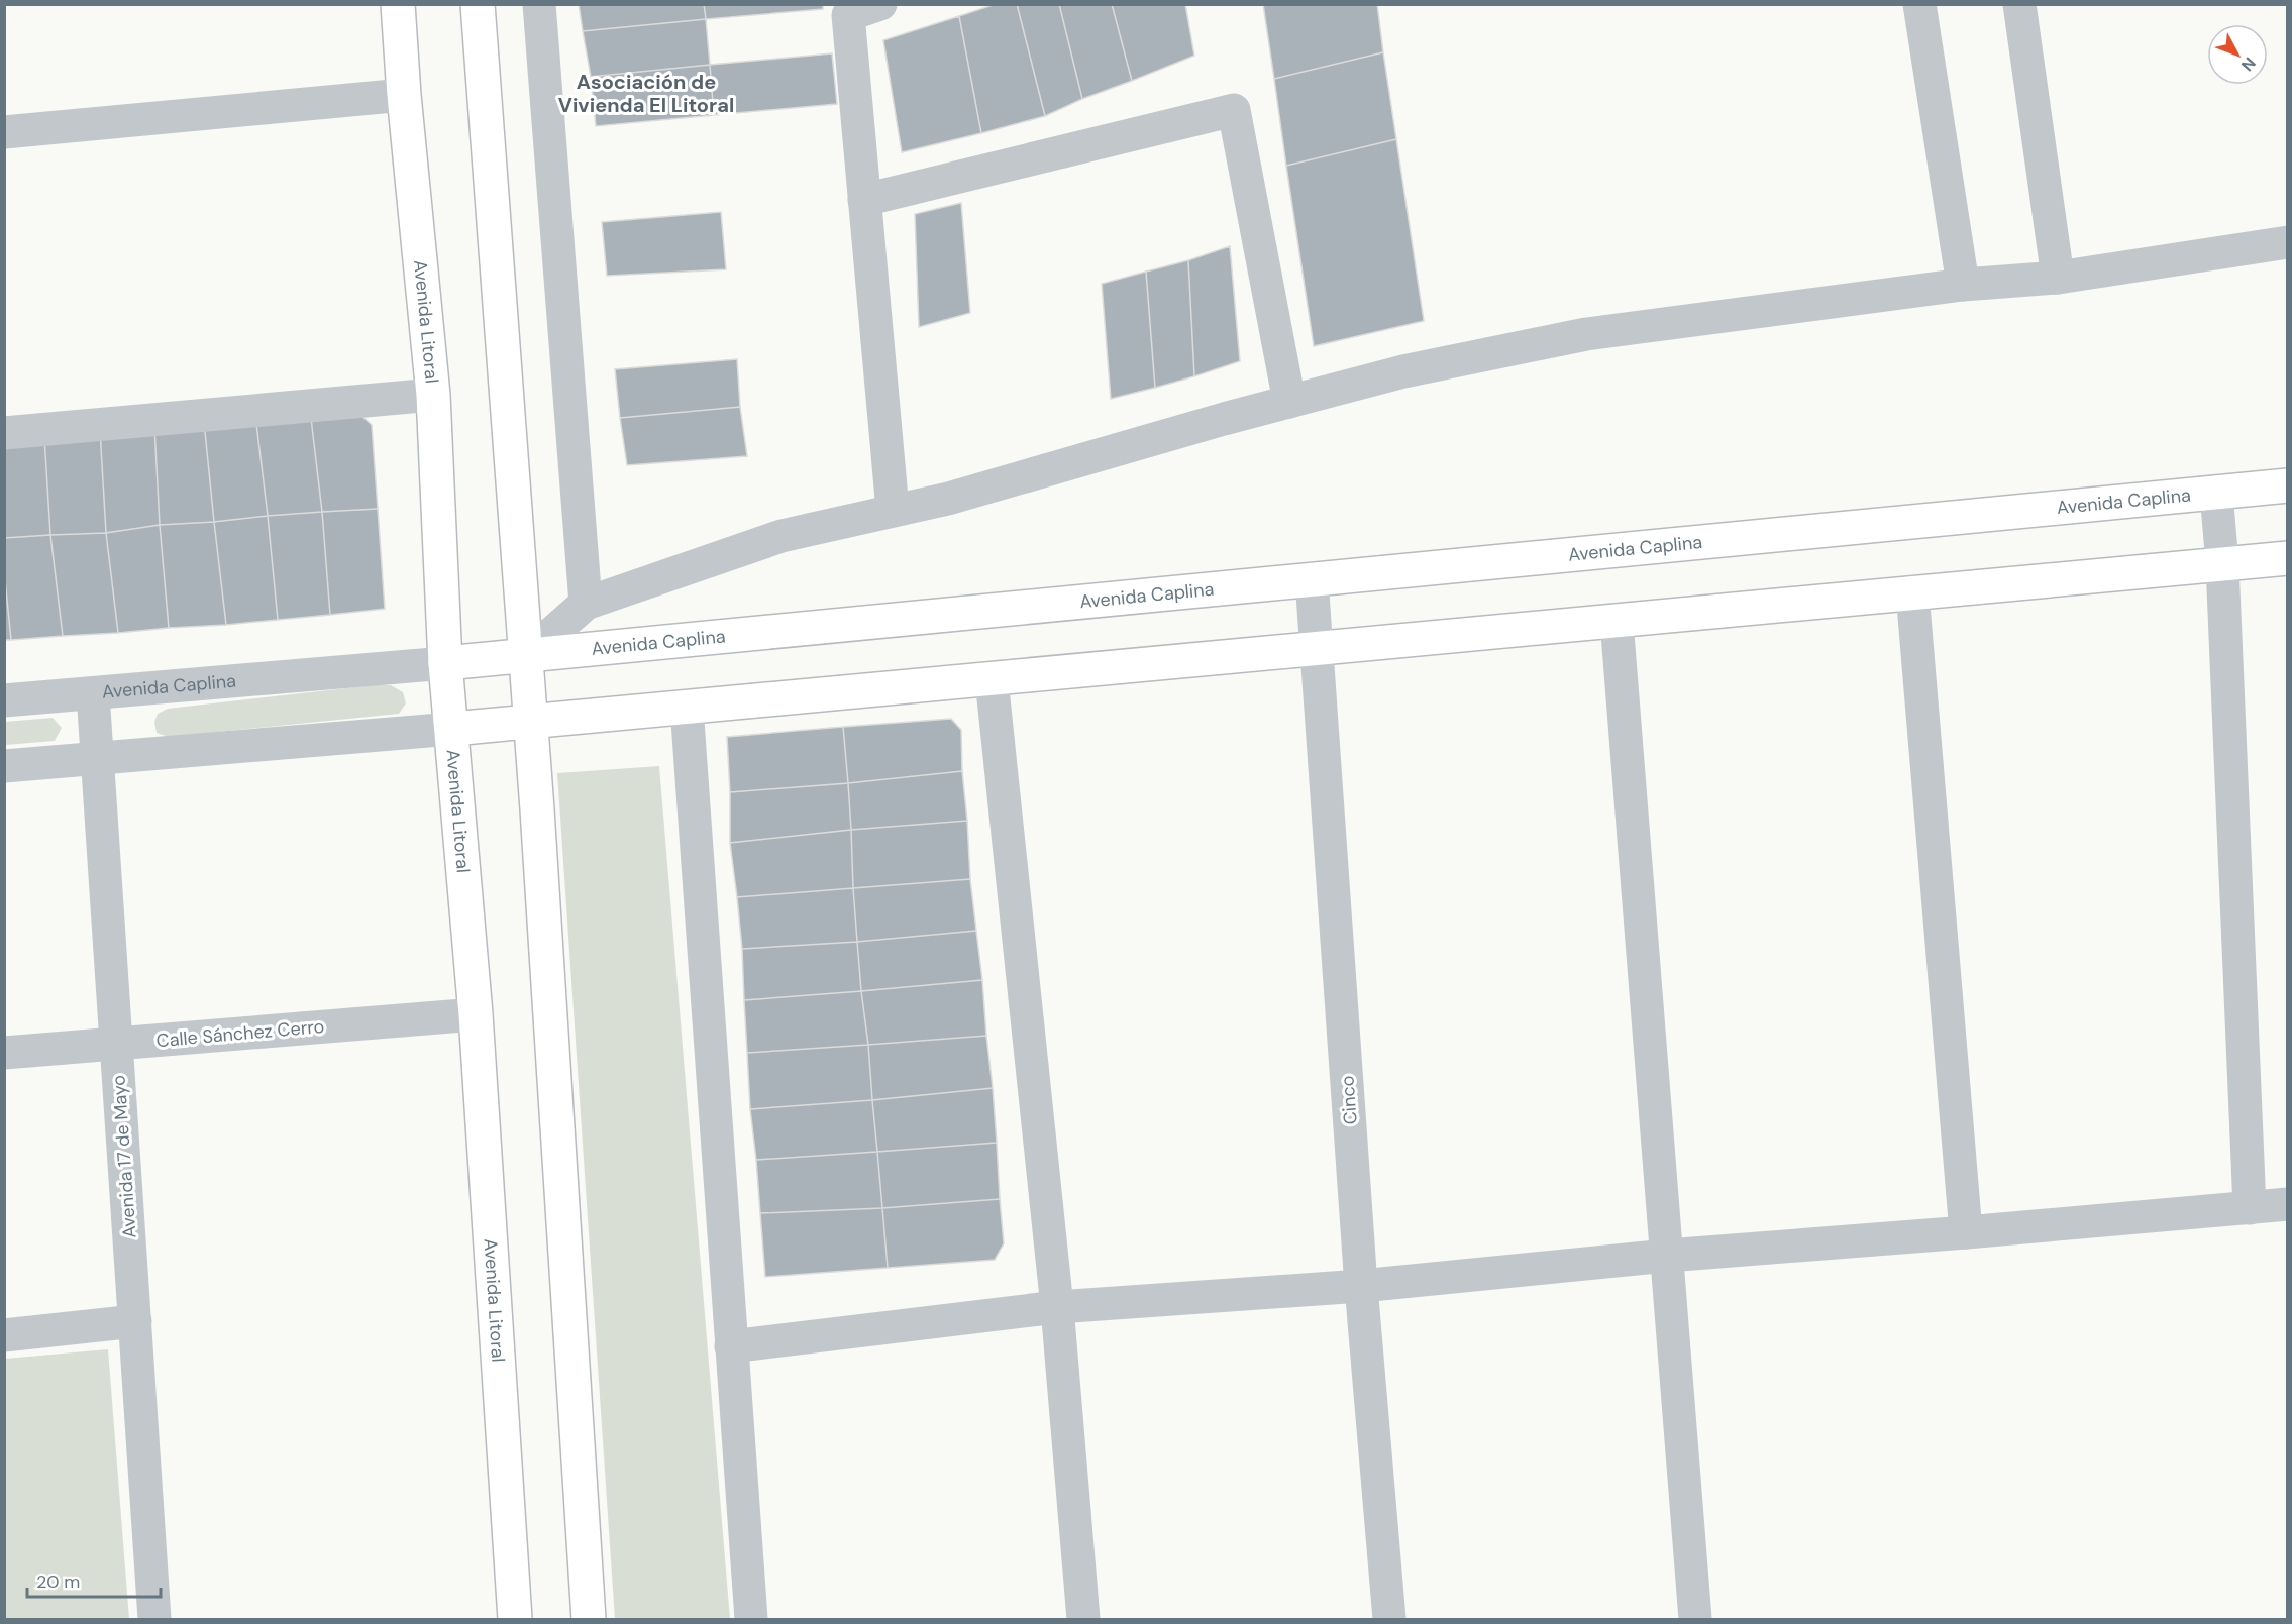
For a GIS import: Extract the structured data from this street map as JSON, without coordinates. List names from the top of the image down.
{
  "streets": {
    "main road": ["Avenida Litoral", "Avenida Caplina"],
    "street": ["Calle Sánchez Cerro", "Cinco", "Avenida 17 de Mayo"]
  },
  "crossings": [
    ["Avenida Litoral", "Avenida Caplina"],
    ["Avenida Litoral", "Calle Sánchez Cerro"],
    ["Avenida Caplina", "Cinco"],
    ["Avenida Caplina", "Avenida 17 de Mayo"],
    ["Calle Sánchez Cerro", "Avenida 17 de Mayo"]
  ],
  "districts": ["Asociación de Vivienda El Litoral"],
  "scale_bar": "20 m",
  "north": "bottom right"
}
